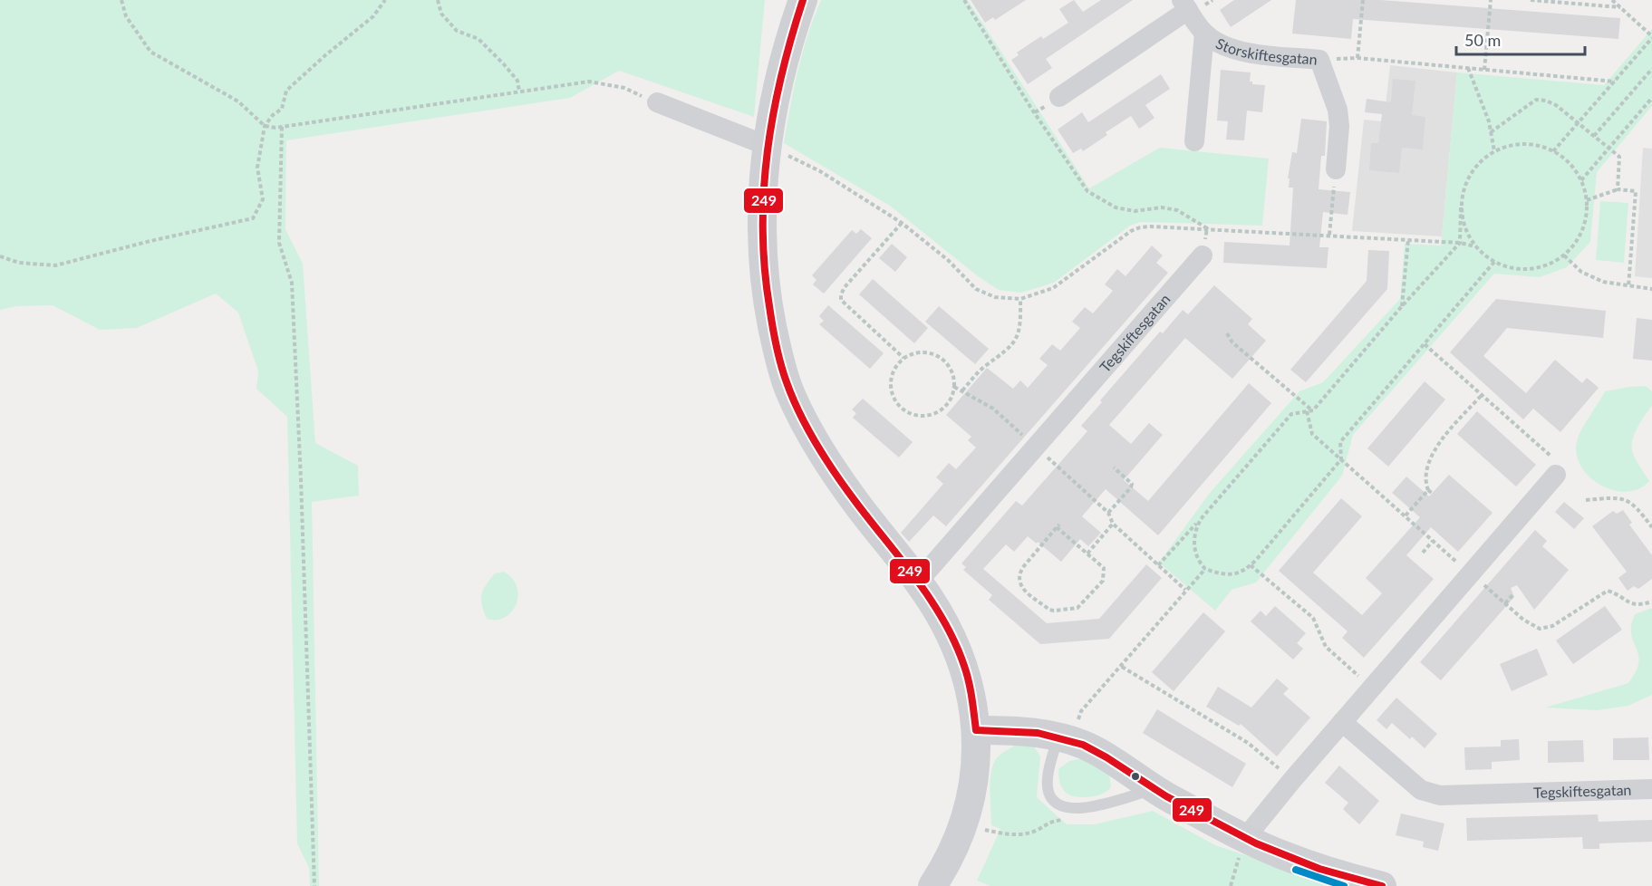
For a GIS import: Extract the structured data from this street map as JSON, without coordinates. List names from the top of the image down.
{
  "streets": {
    "street": ["Storskiftesgatan", "Tegskiftesgatan"]
  },
  "lines": ["transit line 249"],
  "scale_bar": "50 m"
}
